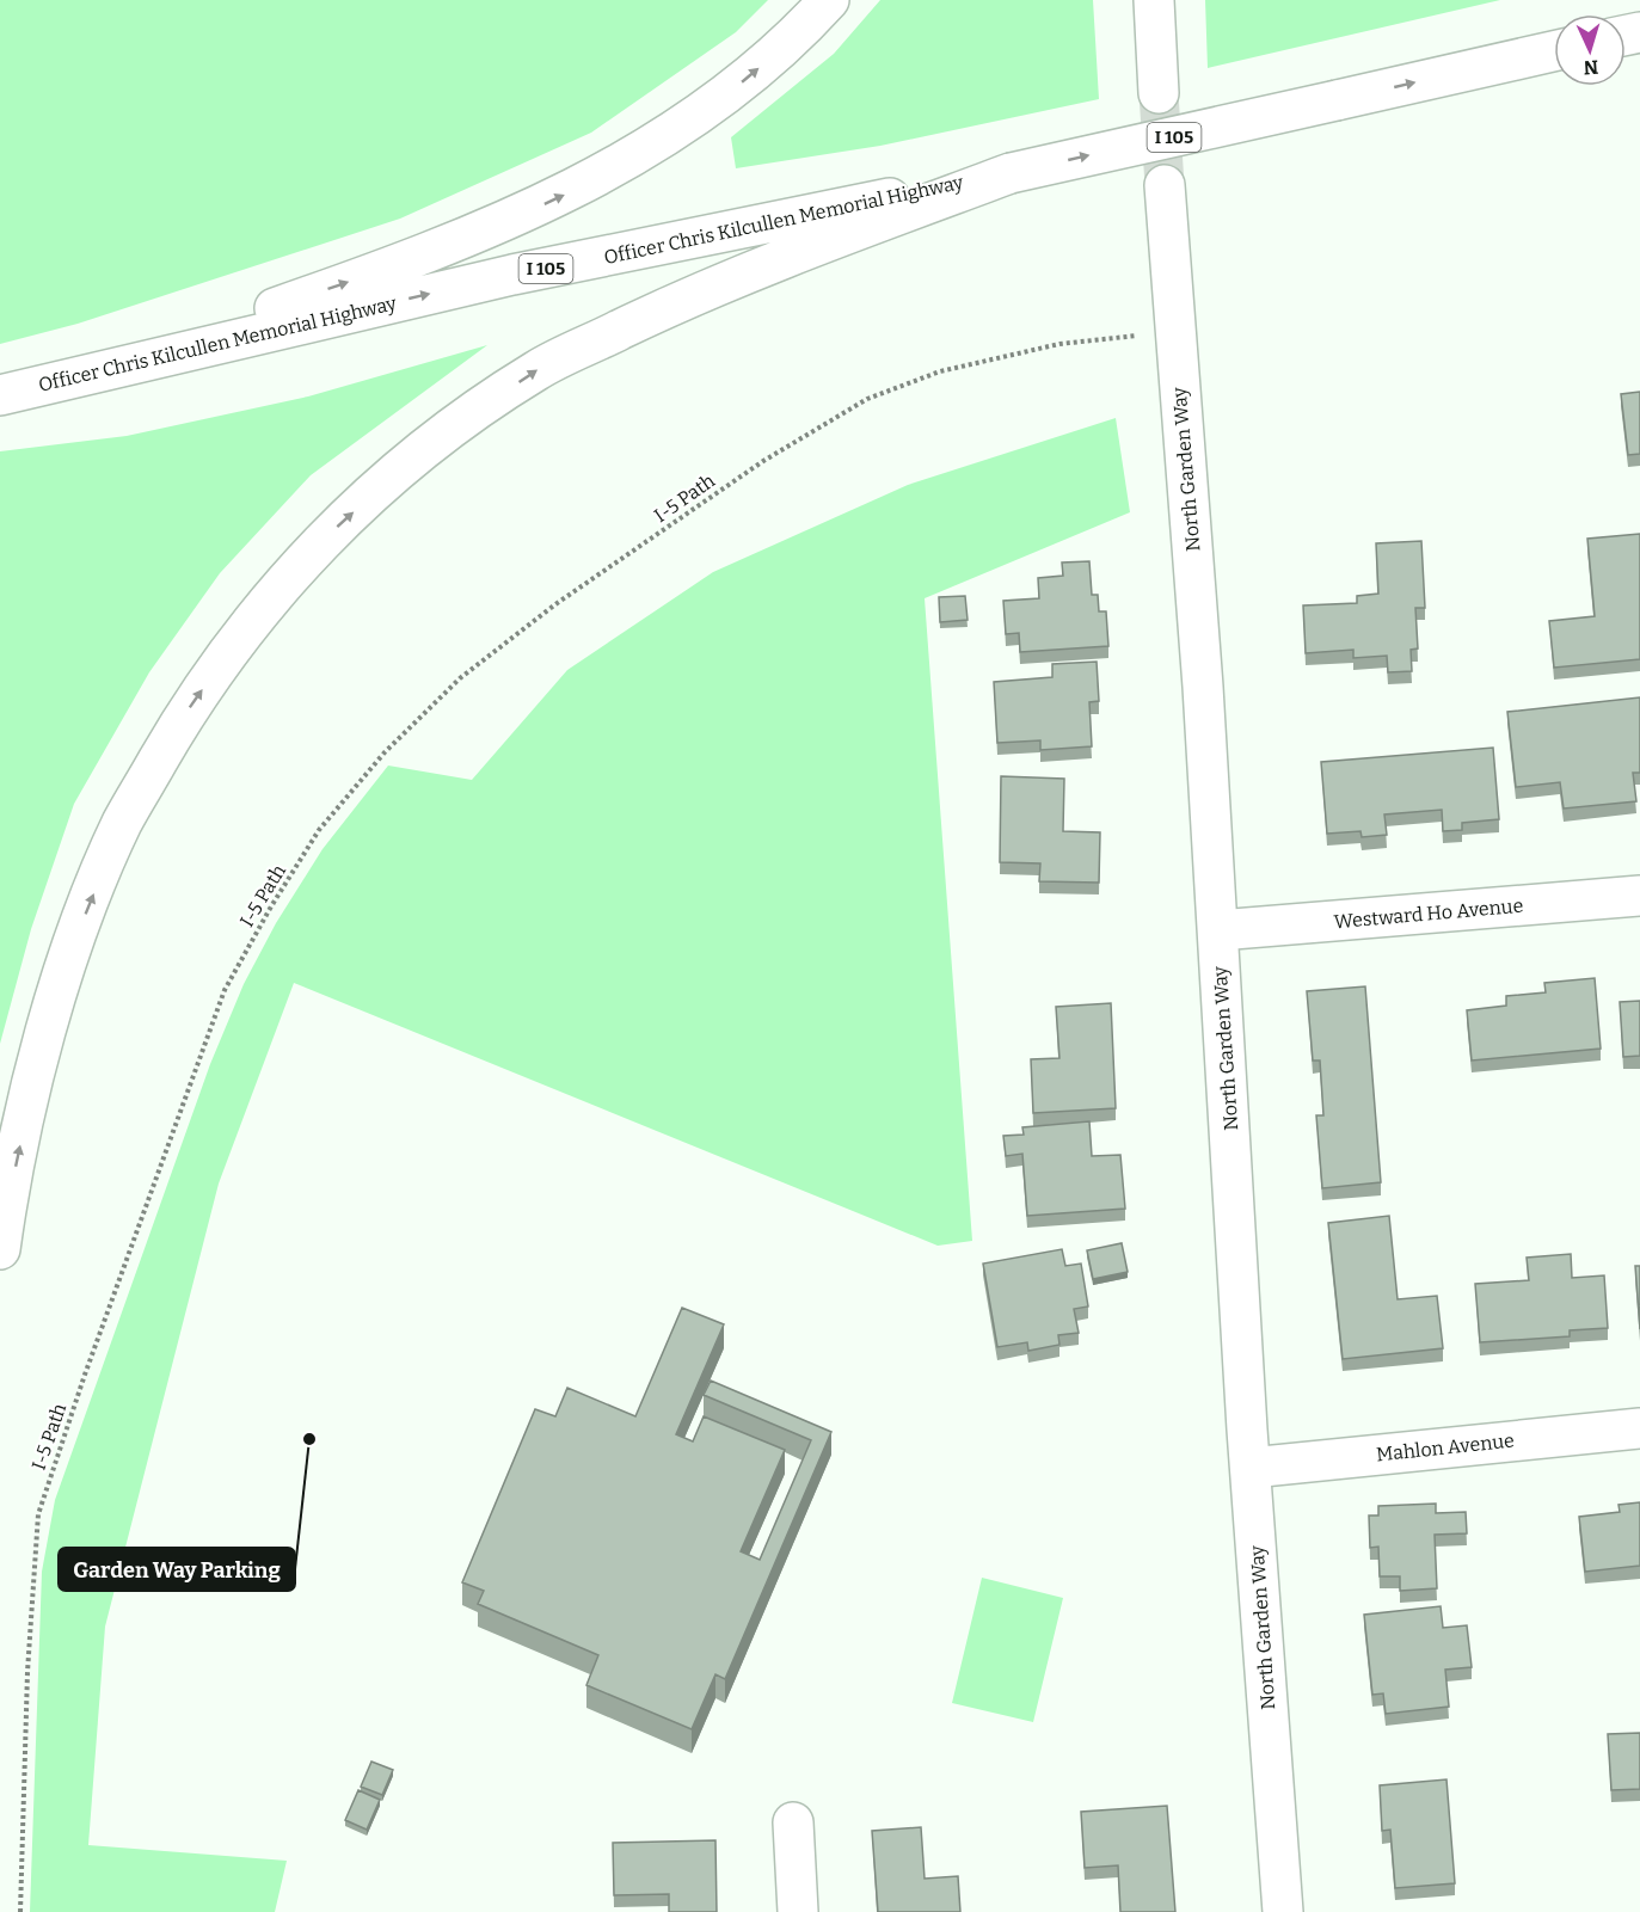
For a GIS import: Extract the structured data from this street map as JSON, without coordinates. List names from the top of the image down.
{
  "streets": {
    "main road": [
      "I 105",
      "Officer Chris Kilcullen Memorial Highway",
      "North Garden Way",
      "Westward Ho Avenue",
      "Mahlon Avenue"
    ],
    "path": ["I-5 Path"]
  },
  "crossings": [
    ["North Garden Way", "Westward Ho Avenue"],
    ["North Garden Way", "Mahlon Avenue"]
  ],
  "places": ["Garden Way Parking"],
  "north": "bottom"
}
